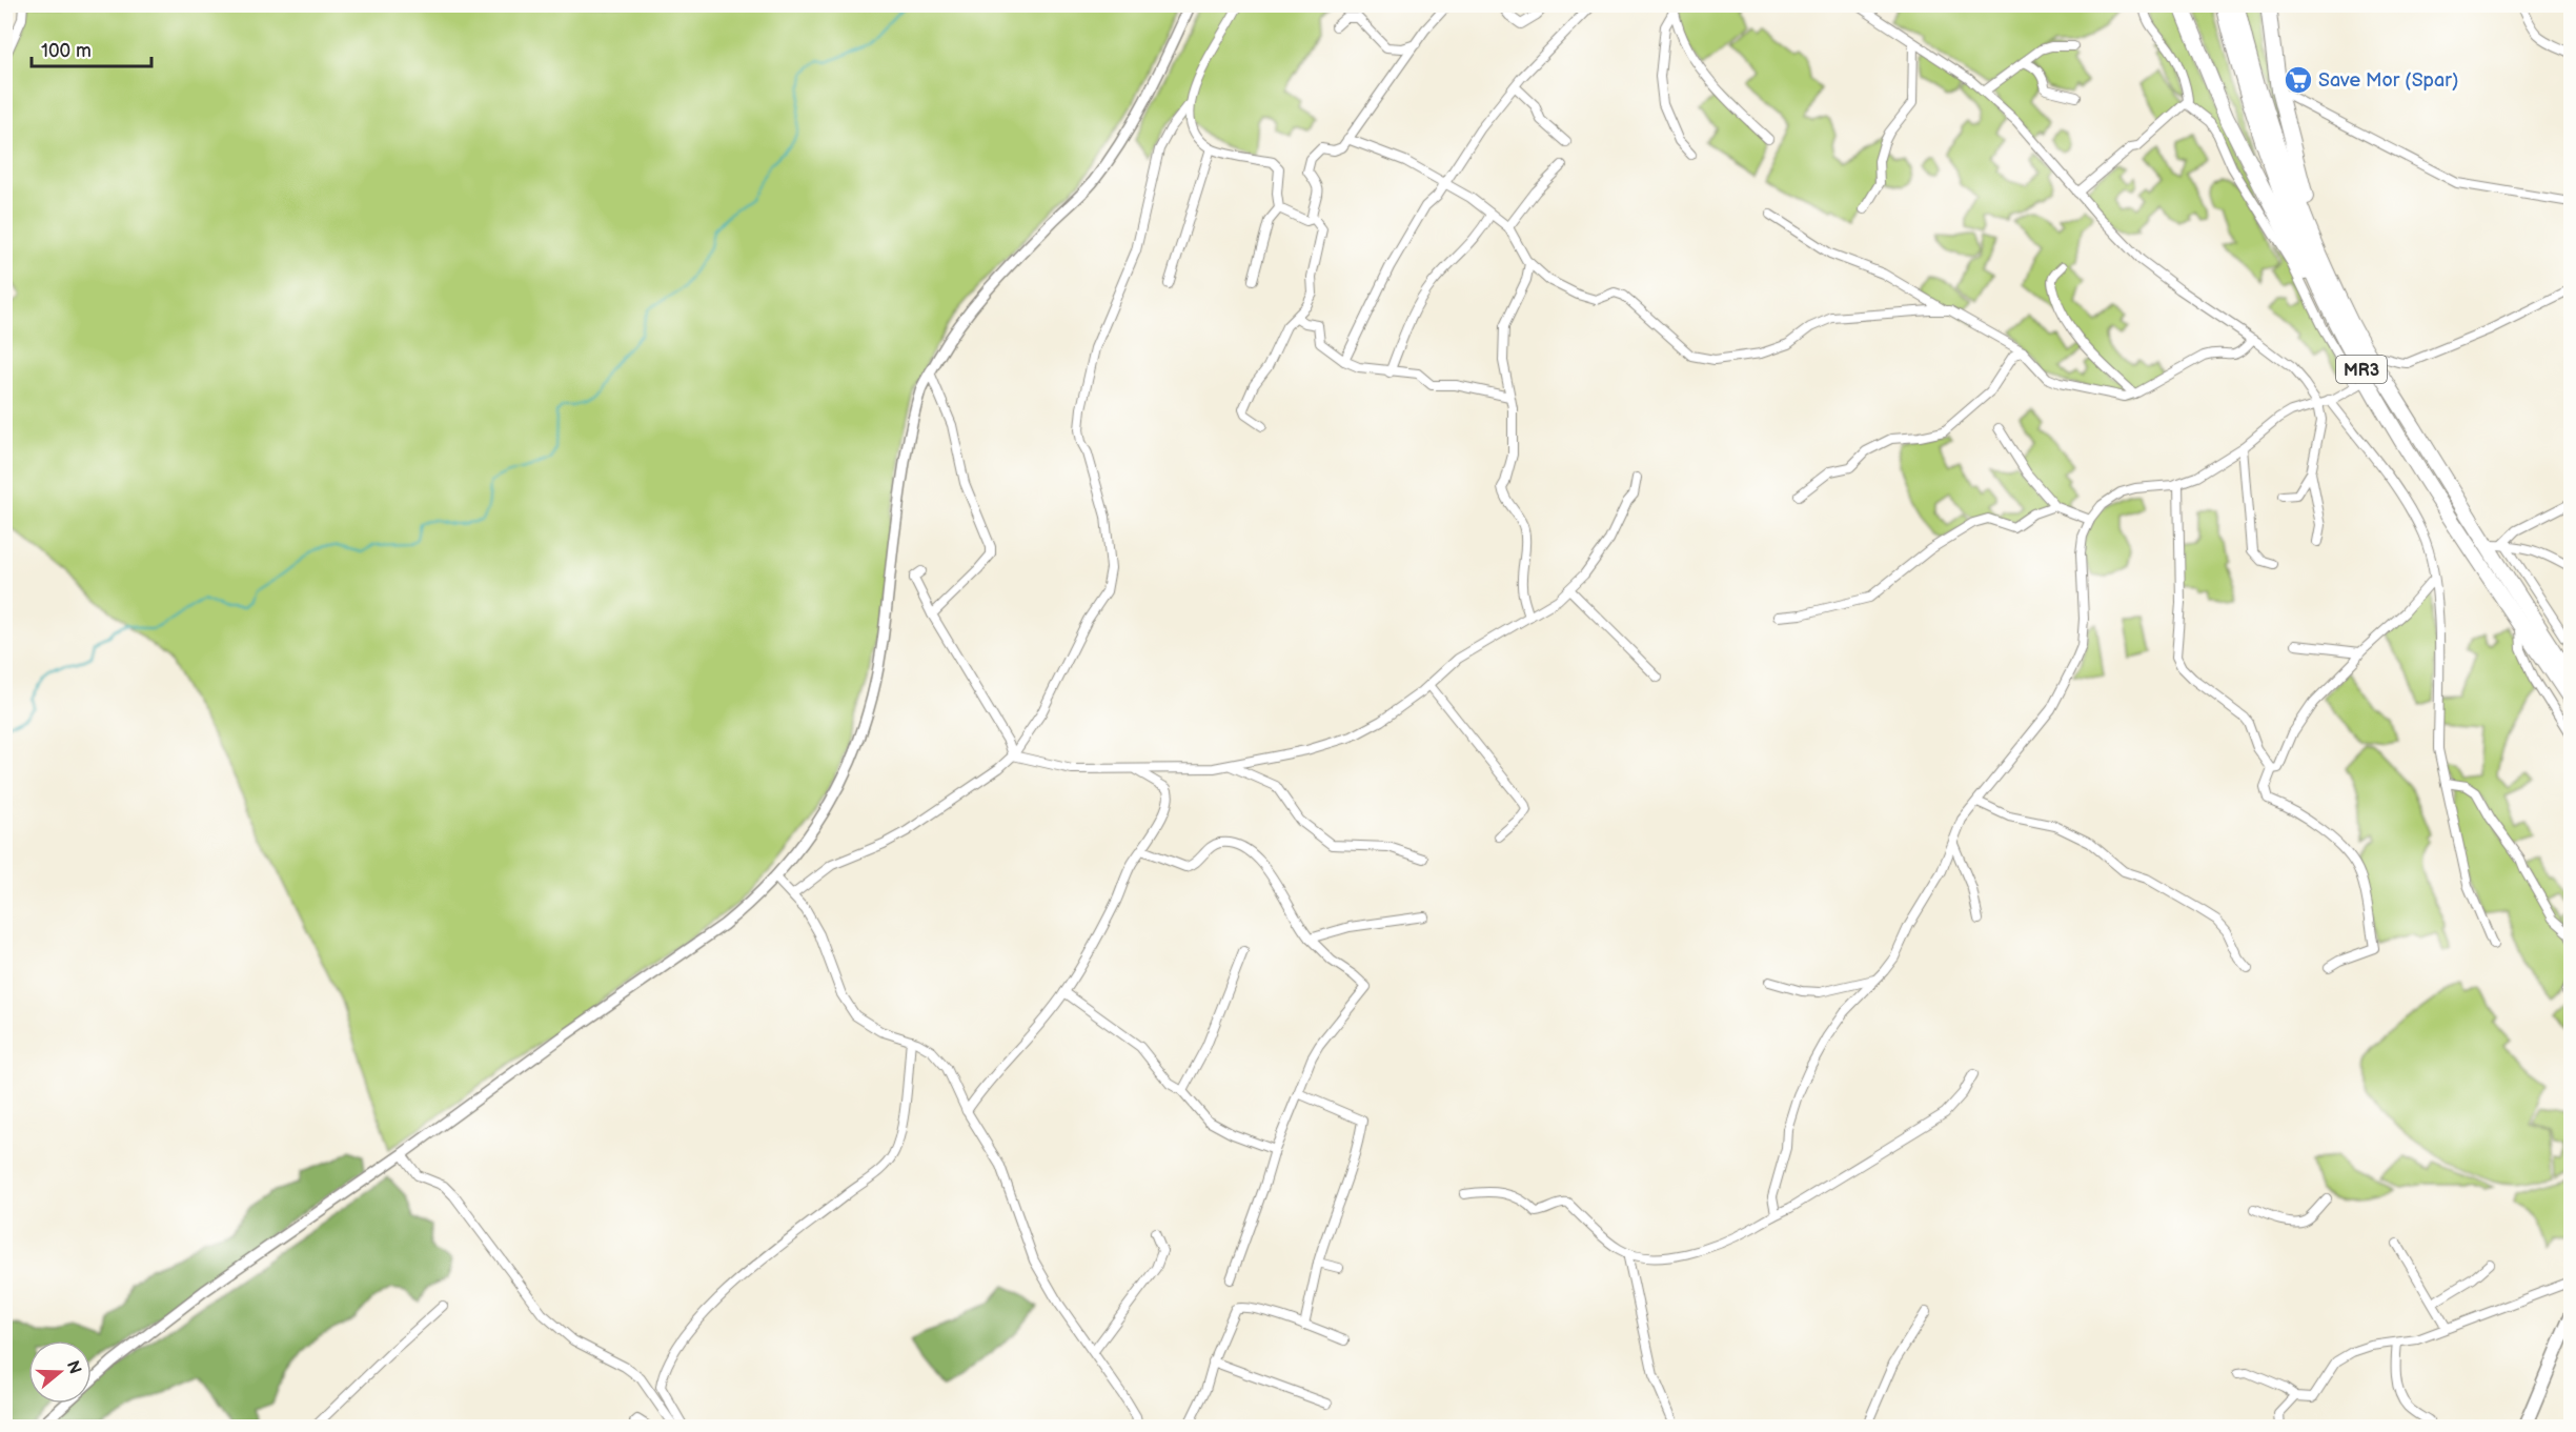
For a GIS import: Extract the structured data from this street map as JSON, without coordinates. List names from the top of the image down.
{
  "streets": {
    "highway": ["MR3"]
  },
  "places": {
    "supermarket": ["Save Mor (Spar)"]
  },
  "scale_bar": "100 m",
  "north": "right"
}
